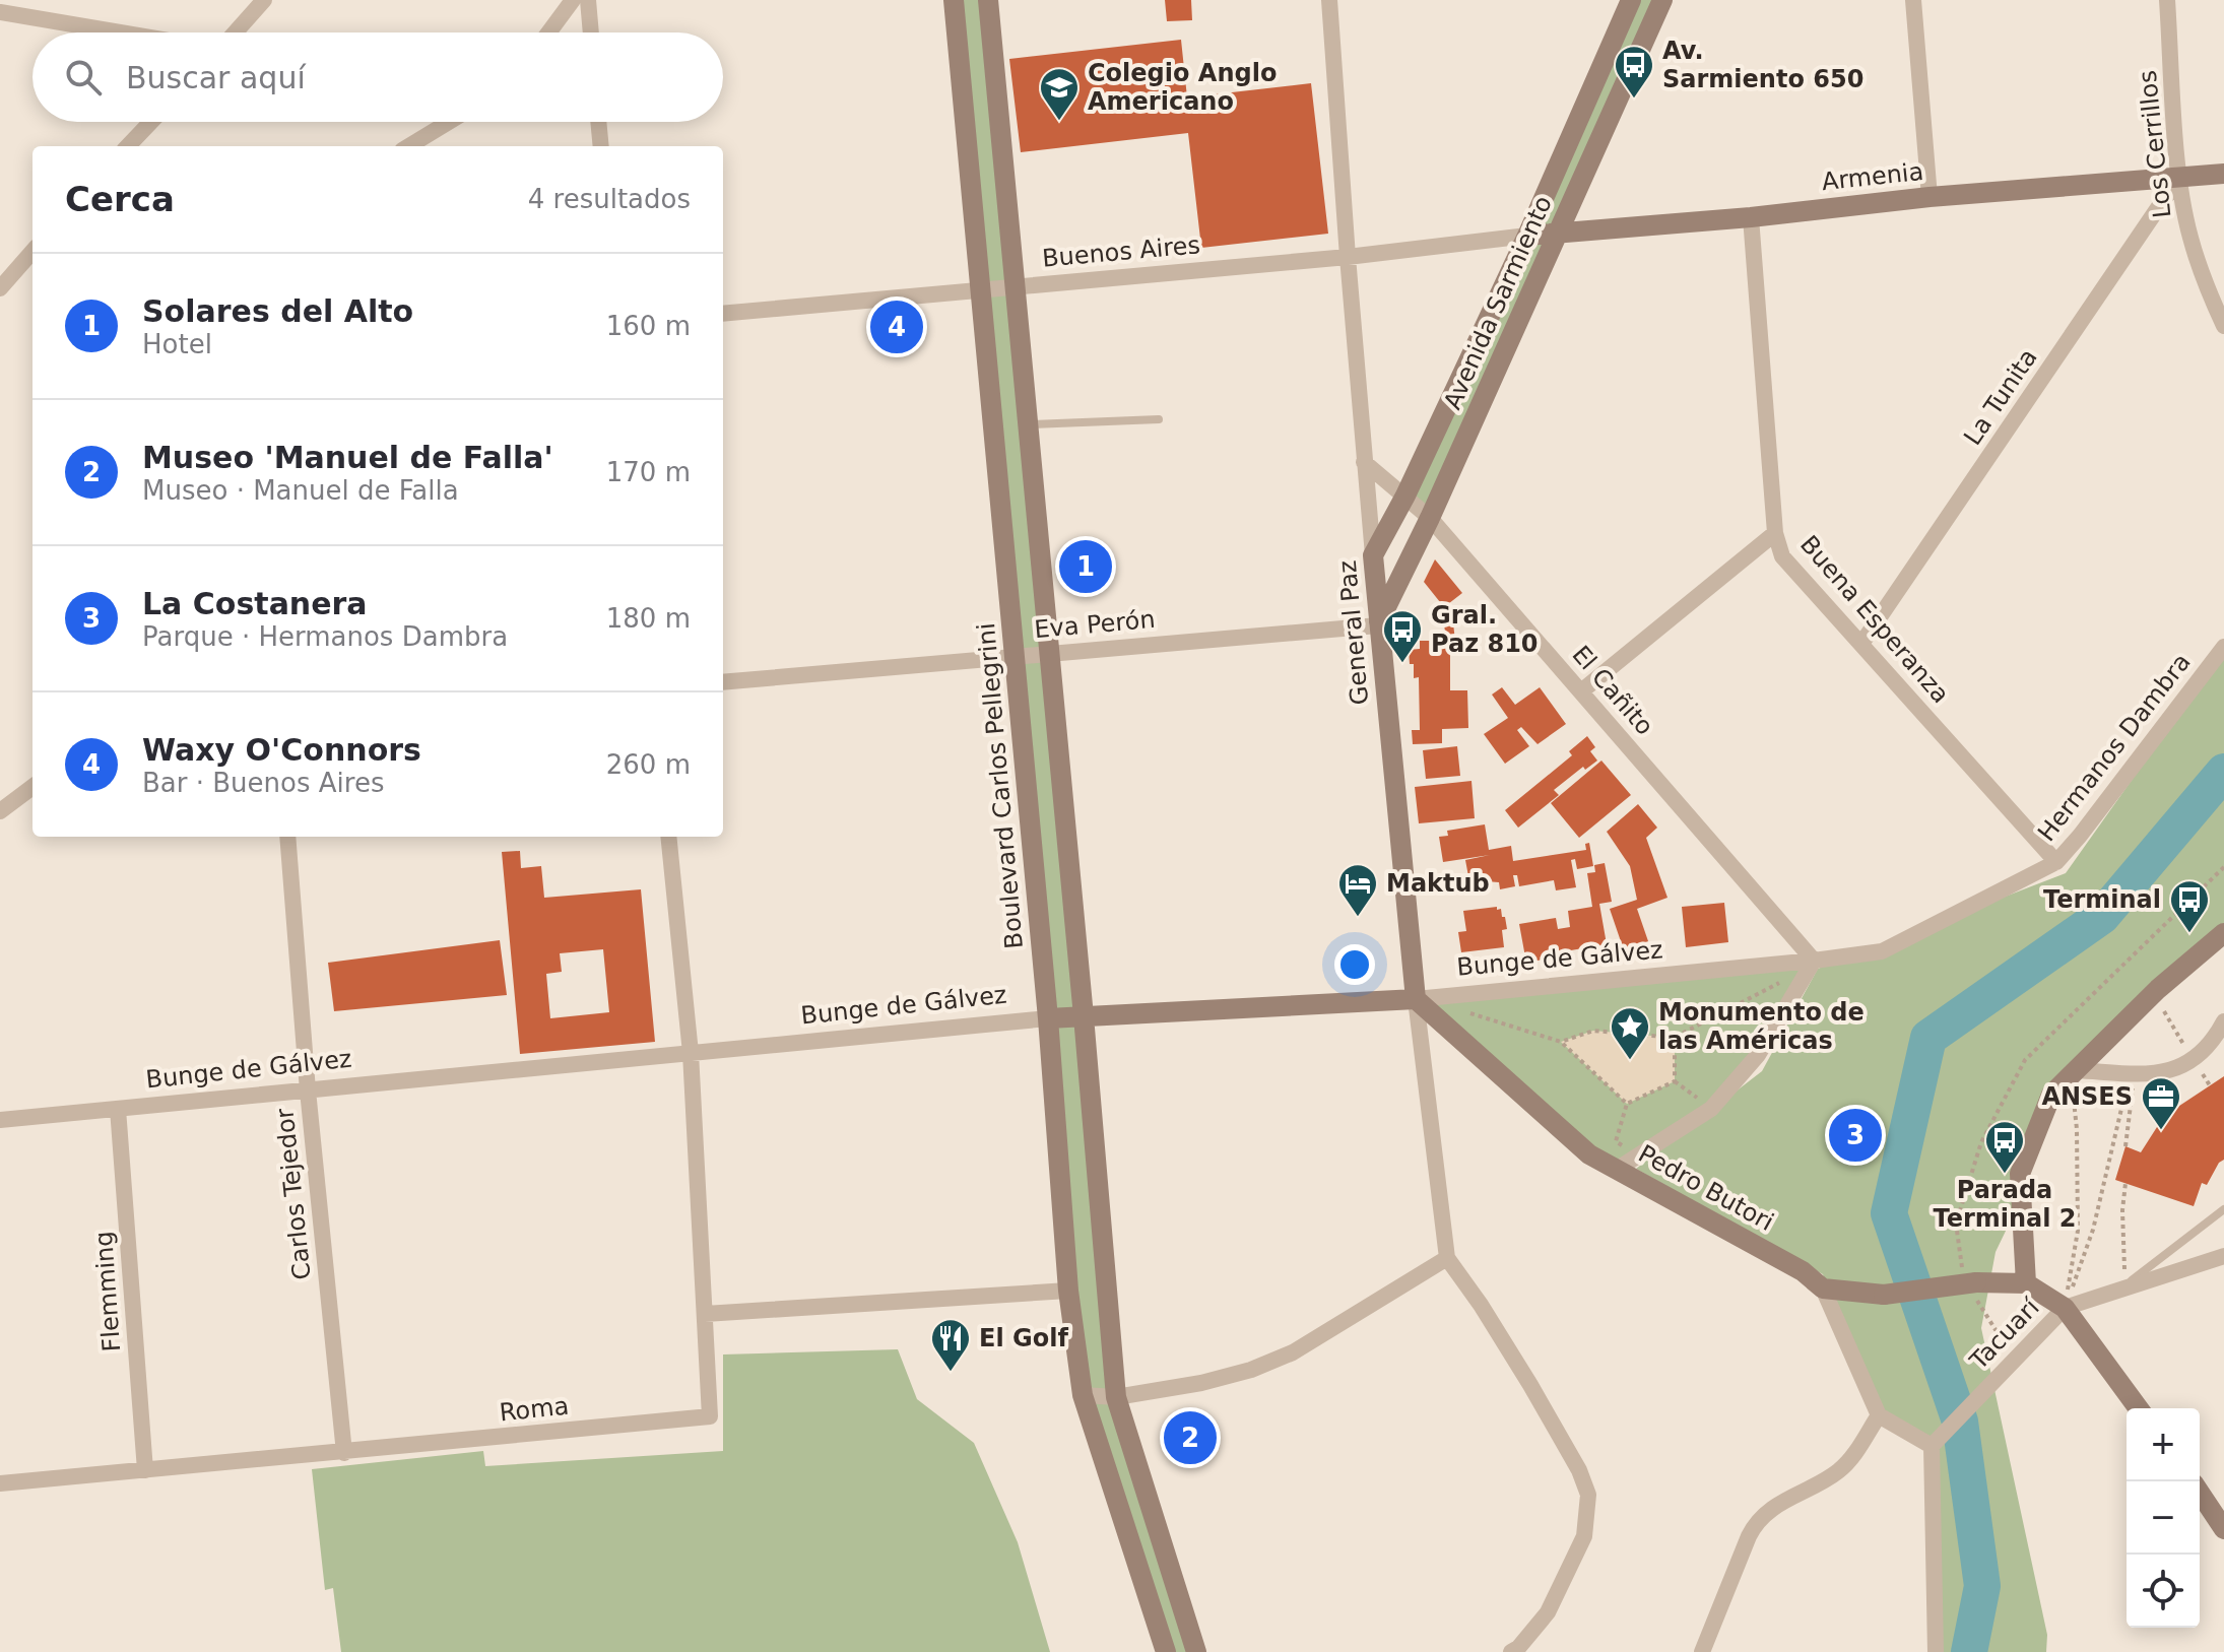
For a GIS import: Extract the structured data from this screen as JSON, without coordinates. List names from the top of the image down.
{
  "streets": {
    "street": [
      "Los Cerrillos",
      "Armenia",
      "Buenos Aires",
      "Avenida Sarmiento",
      "La Tunita",
      "Buena Esperanza",
      "Eva Perón",
      "General Paz",
      "El Cañito",
      "Hermanos Dambra",
      "Boulevard Carlos Pellegrini",
      "Bunge de Gálvez",
      "Pedro Butori",
      "Carlos Tejedor",
      "Flemming",
      "Tacuarí",
      "Roma"
    ]
  },
  "crossings": [
    ["Los Cerrillos", "Armenia"],
    ["Los Cerrillos", "La Tunita"],
    ["Armenia", "Buenos Aires"],
    ["Armenia", "Avenida Sarmiento"],
    ["Armenia", "La Tunita"],
    ["Armenia", "Buena Esperanza"],
    ["Buenos Aires", "Avenida Sarmiento"],
    ["Buenos Aires", "General Paz"],
    ["Buenos Aires", "Boulevard Carlos Pellegrini"],
    ["Avenida Sarmiento", "Eva Perón"],
    ["Avenida Sarmiento", "General Paz"],
    ["Avenida Sarmiento", "El Cañito"],
    ["La Tunita", "Buena Esperanza"],
    ["Buena Esperanza", "Hermanos Dambra"],
    ["Eva Perón", "General Paz"],
    ["Eva Perón", "Boulevard Carlos Pellegrini"],
    ["General Paz", "El Cañito"],
    ["General Paz", "Bunge de Gálvez"],
    ["General Paz", "Pedro Butori"],
    ["El Cañito", "Hermanos Dambra"],
    ["El Cañito", "Bunge de Gálvez"],
    ["Hermanos Dambra", "Bunge de Gálvez"],
    ["Boulevard Carlos Pellegrini", "Bunge de Gálvez"],
    ["Bunge de Gálvez", "Pedro Butori"],
    ["Bunge de Gálvez", "Carlos Tejedor"],
    ["Bunge de Gálvez", "Flemming"],
    ["Bunge de Gálvez", "Roma"],
    ["Carlos Tejedor", "Roma"],
    ["Flemming", "Roma"]
  ],
  "places": {
    "bus stop": [
      "Av. Sarmiento 650",
      "Gral. Paz 810",
      "Terminal",
      "Parada Terminal 2"
    ],
    "school or university": ["Colegio Anglo Americano"],
    "hotel": ["Maktub"],
    "place": ["Monumento de las Américas"],
    "office": ["ANSES"],
    "restaurant": ["El Golf"]
  },
  "page": {
    "search": "Buscar aquí",
    "heading": ["Cerca", "4 resultados"],
    "list": [
      {
        "mark": "1",
        "name": "Solares del Alto",
        "note": "Hotel",
        "value": "160 m"
      },
      {
        "mark": "2",
        "name": "Museo 'Manuel de Falla'",
        "note": "Museo · Manuel de Falla",
        "value": "170 m"
      },
      {
        "mark": "3",
        "name": "La Costanera",
        "note": "Parque · Hermanos Dambra",
        "value": "180 m"
      },
      {
        "mark": "4",
        "name": "Waxy O'Connors",
        "note": "Bar · Buenos Aires",
        "value": "260 m"
      }
    ],
    "pins": [
      "4",
      "1",
      "3",
      "2"
    ],
    "map_buttons": ["+", "−"]
  }
}
